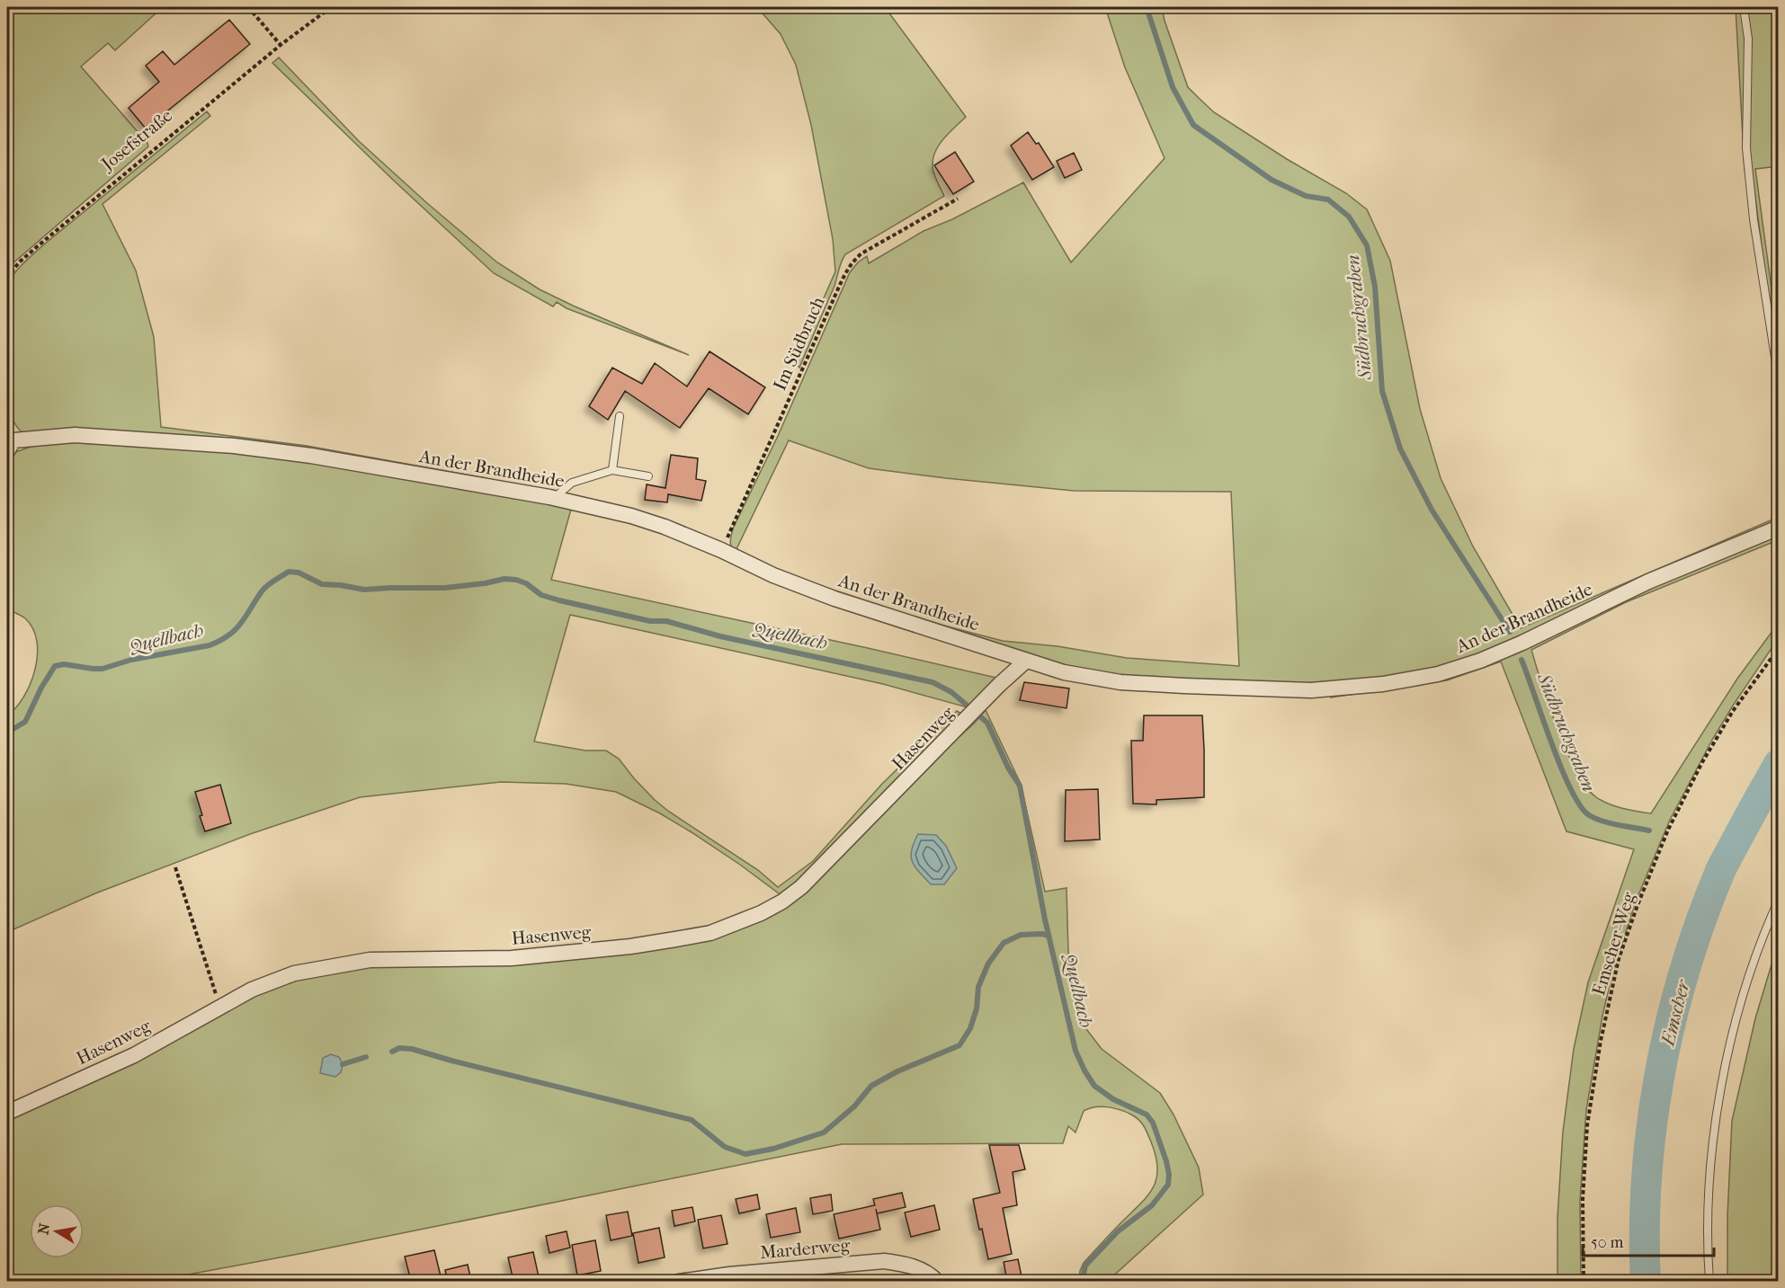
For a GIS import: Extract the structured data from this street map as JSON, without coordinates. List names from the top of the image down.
{
  "streets": {
    "street": ["An der Brandheide", "Hasenweg", "Marderweg"],
    "path": ["Josefstraße", "Im Südbruch", "Emscher-Weg"]
  },
  "crossings": [
    ["Im Südbruch", "An der Brandheide"],
    ["An der Brandheide", "Hasenweg"]
  ],
  "water": ["Südbruchgraben", "Quellbach", "Emscher"],
  "scale_bar": "50 m",
  "north": "left"
}
